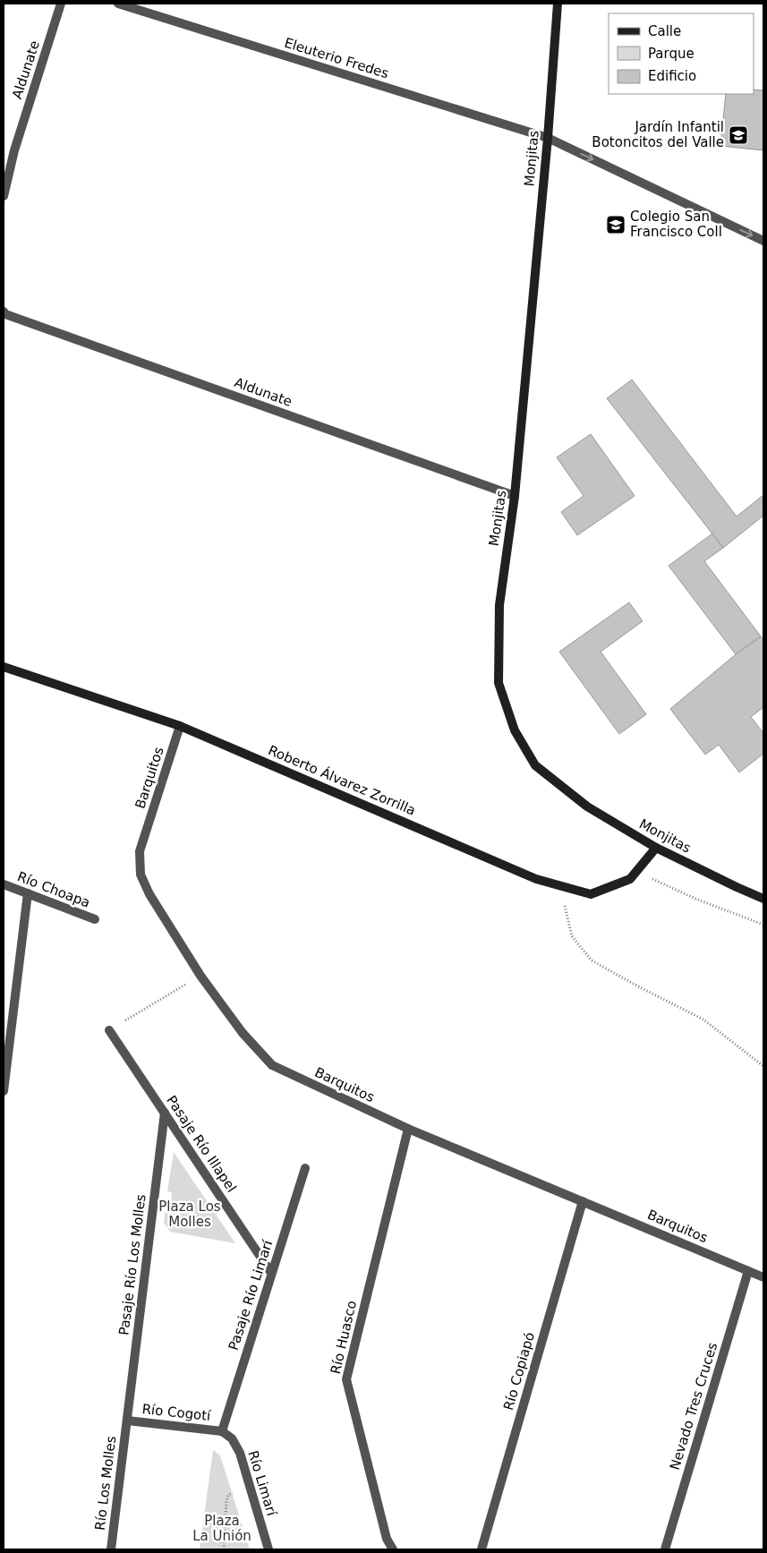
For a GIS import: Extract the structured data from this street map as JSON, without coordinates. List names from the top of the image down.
{
  "streets": {
    "main road": ["Monjitas", "Roberto Álvarez Zorrilla"],
    "street": [
      "Eleuterio Fredes",
      "Aldunate",
      "Barquitos",
      "Río Choapa",
      "Pasaje Río Illapel",
      "Pasaje Río Los Molles",
      "Pasaje Río Limarí",
      "Río Huasco",
      "Río Copiapó",
      "Nevado Tres Cruces",
      "Río Cogotí",
      "Río Los Molles",
      "Río Limarí"
    ]
  },
  "crossings": [
    ["Eleuterio Fredes", "Monjitas"],
    ["Aldunate", "Monjitas"],
    ["Monjitas", "Roberto Álvarez Zorrilla"],
    ["Barquitos", "Roberto Álvarez Zorrilla"],
    ["Barquitos", "Río Huasco"],
    ["Barquitos", "Río Copiapó"],
    ["Barquitos", "Nevado Tres Cruces"],
    ["Pasaje Río Illapel", "Pasaje Río Los Molles"],
    ["Pasaje Río Illapel", "Pasaje Río Limarí"],
    ["Pasaje Río Los Molles", "Río Cogotí"],
    ["Pasaje Río Los Molles", "Río Los Molles"],
    ["Pasaje Río Limarí", "Río Cogotí"],
    ["Pasaje Río Limarí", "Río Limarí"],
    ["Río Cogotí", "Río Los Molles"],
    ["Río Cogotí", "Río Limarí"]
  ],
  "parks": ["Plaza Los Molles", "Plaza La Unión"],
  "places": {
    "school or university": ["Jardín Infantil Botoncitos del Valle", "Colegio San Francisco Coll"]
  },
  "legend": ["Calle", "Parque", "Edificio"]
}
